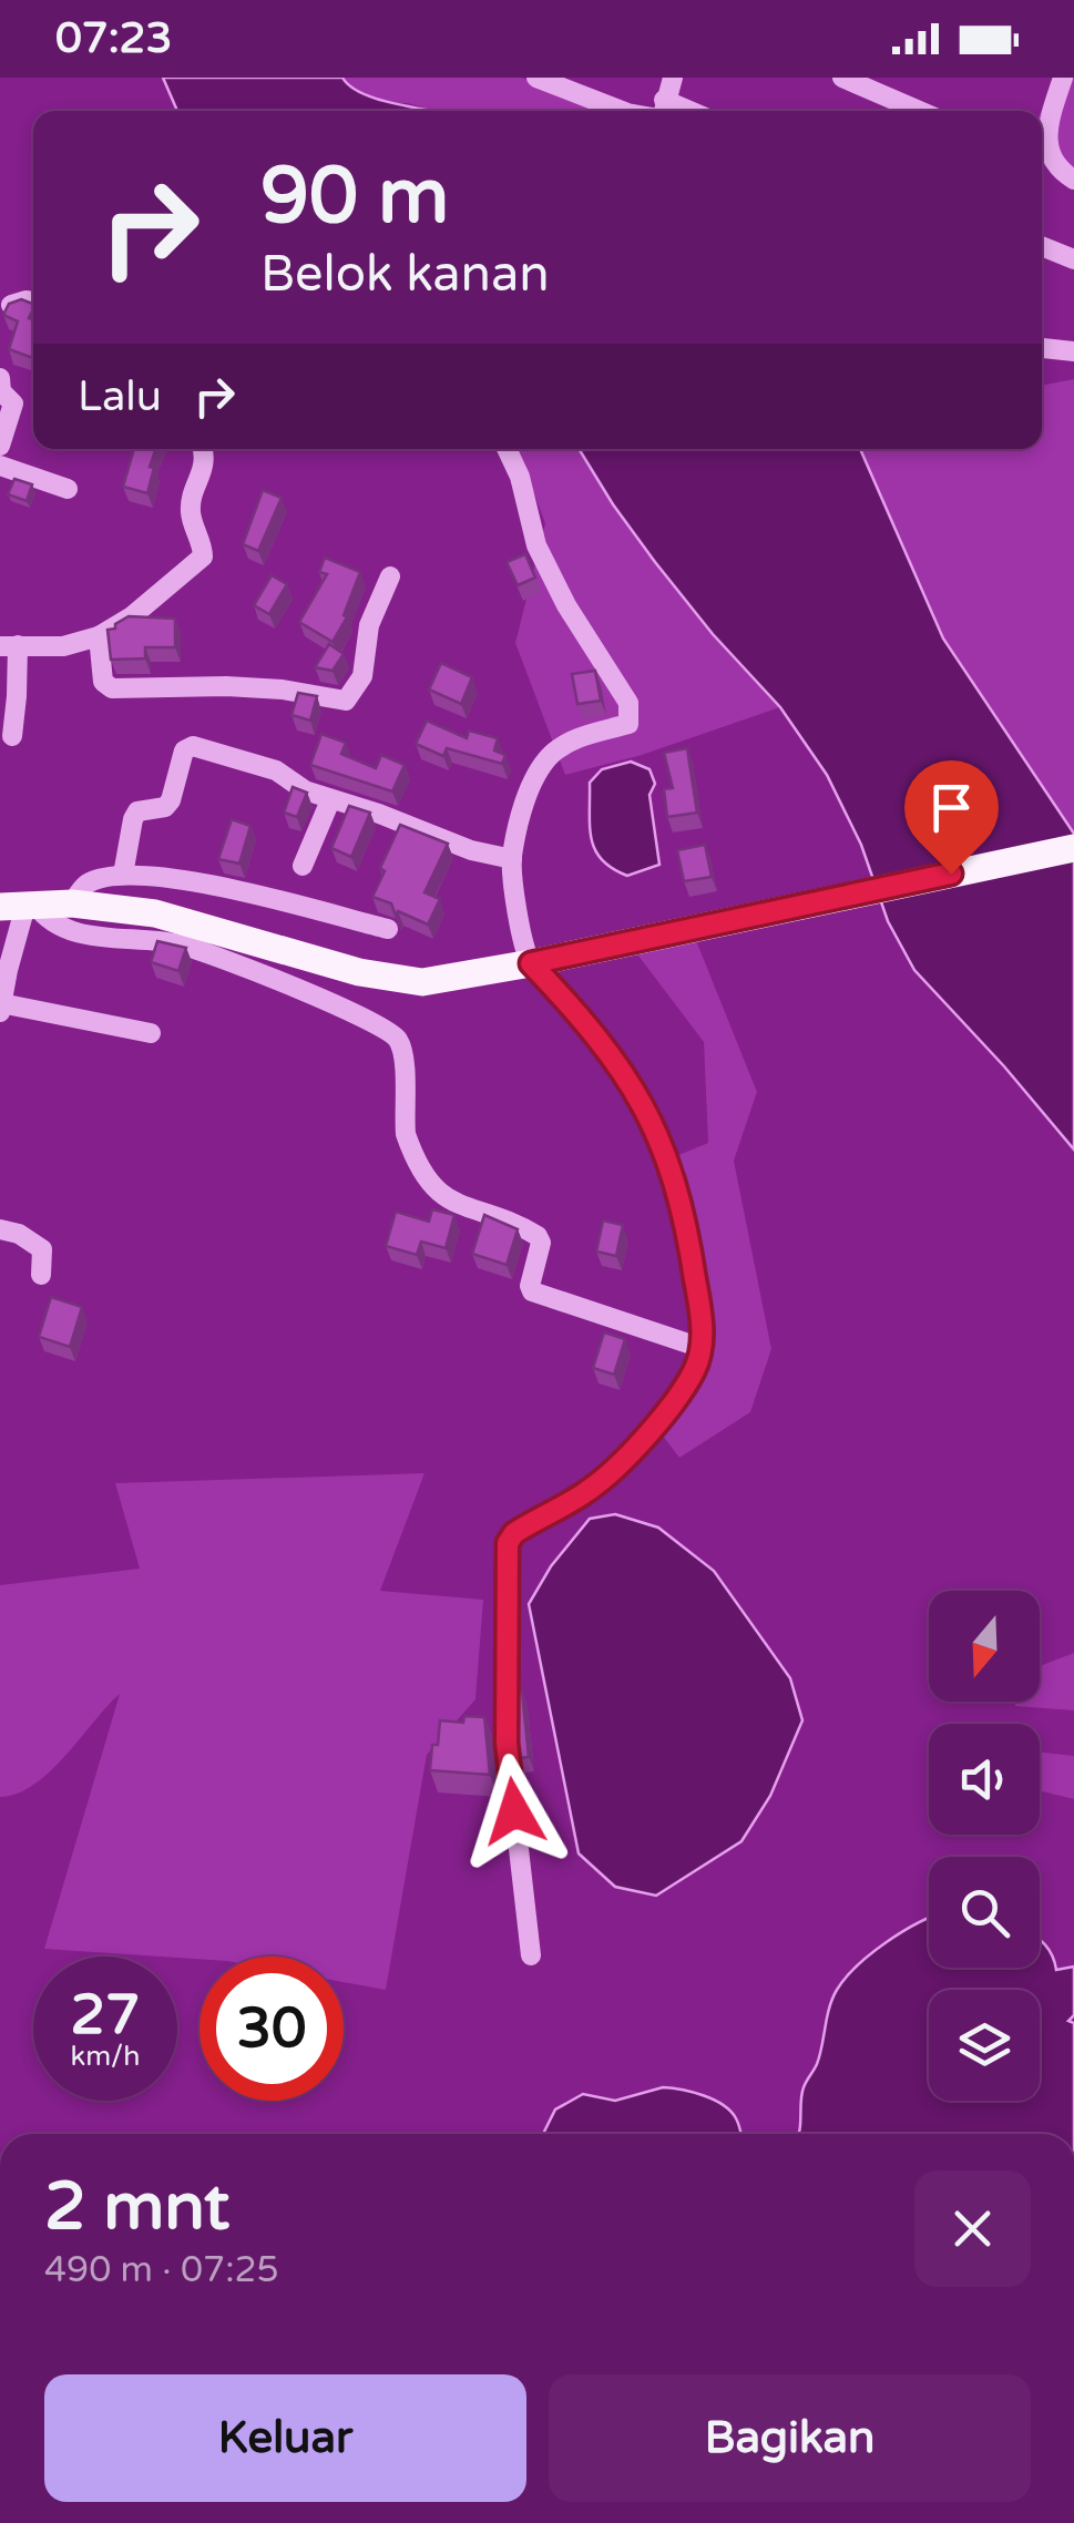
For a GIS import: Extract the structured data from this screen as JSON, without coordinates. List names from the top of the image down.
{
  "north": "bottom",
  "page": {
    "status": "07:23",
    "turn": ["90 m", "Belok kanan"],
    "then": "Lalu",
    "speed": "27 km/h",
    "limit": "30",
    "heading": ["2 mnt", "490 m · 07:25"],
    "buttons": ["Keluar", "Bagikan"]
  }
}
